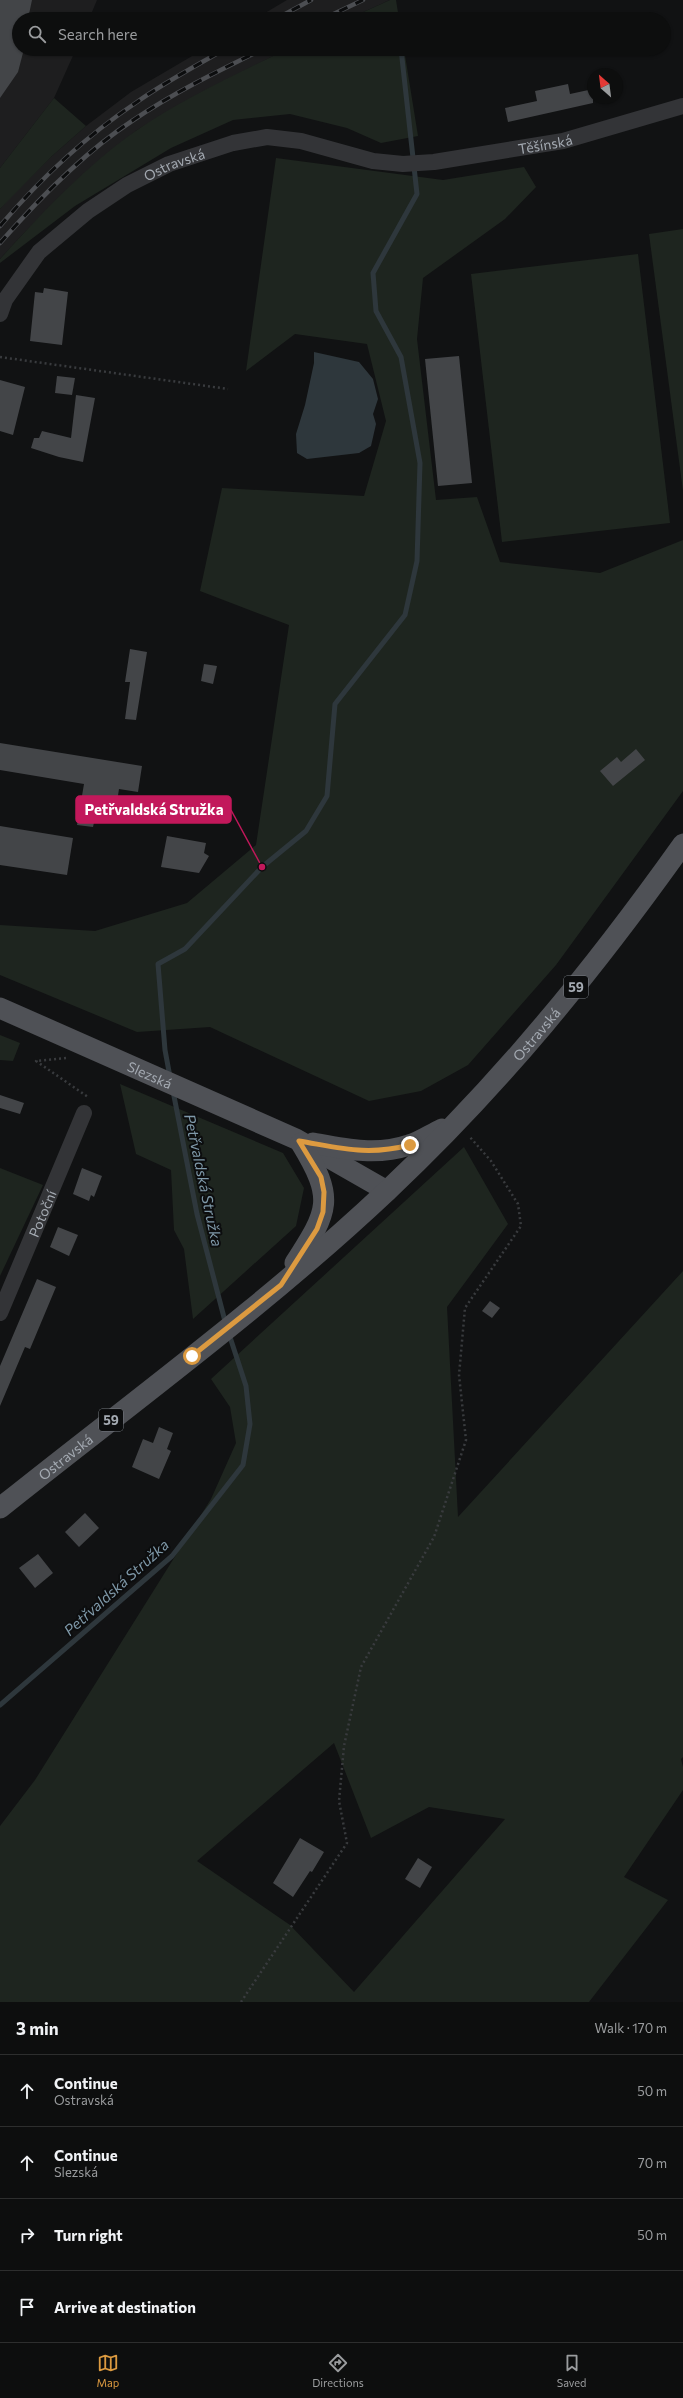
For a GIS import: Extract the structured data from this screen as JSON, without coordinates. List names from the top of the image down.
{
  "streets": {
    "main road": ["Ostravská", "59", "Slezská"],
    "street": ["Těšínská", "Potoční"]
  },
  "crossings": [
    ["Těšínská", "Ostravská"],
    ["Ostravská", "59"],
    ["Ostravská", "Slezská"],
    ["59", "Slezská"]
  ],
  "water": ["Petřvaldská Stružka"],
  "places": ["Petřvaldská Stružka"],
  "north": "top left",
  "page": {
    "search": "Search here",
    "heading": ["3 min", "Walk · 170 m"],
    "list": [
      ["Continue", "Ostravská", "50 m"],
      ["Continue", "Slezská", "70 m"],
      ["Turn right", "50 m"],
      "Arrive at destination"
    ],
    "nav": ["Map", "Directions", "Saved"]
  }
}
